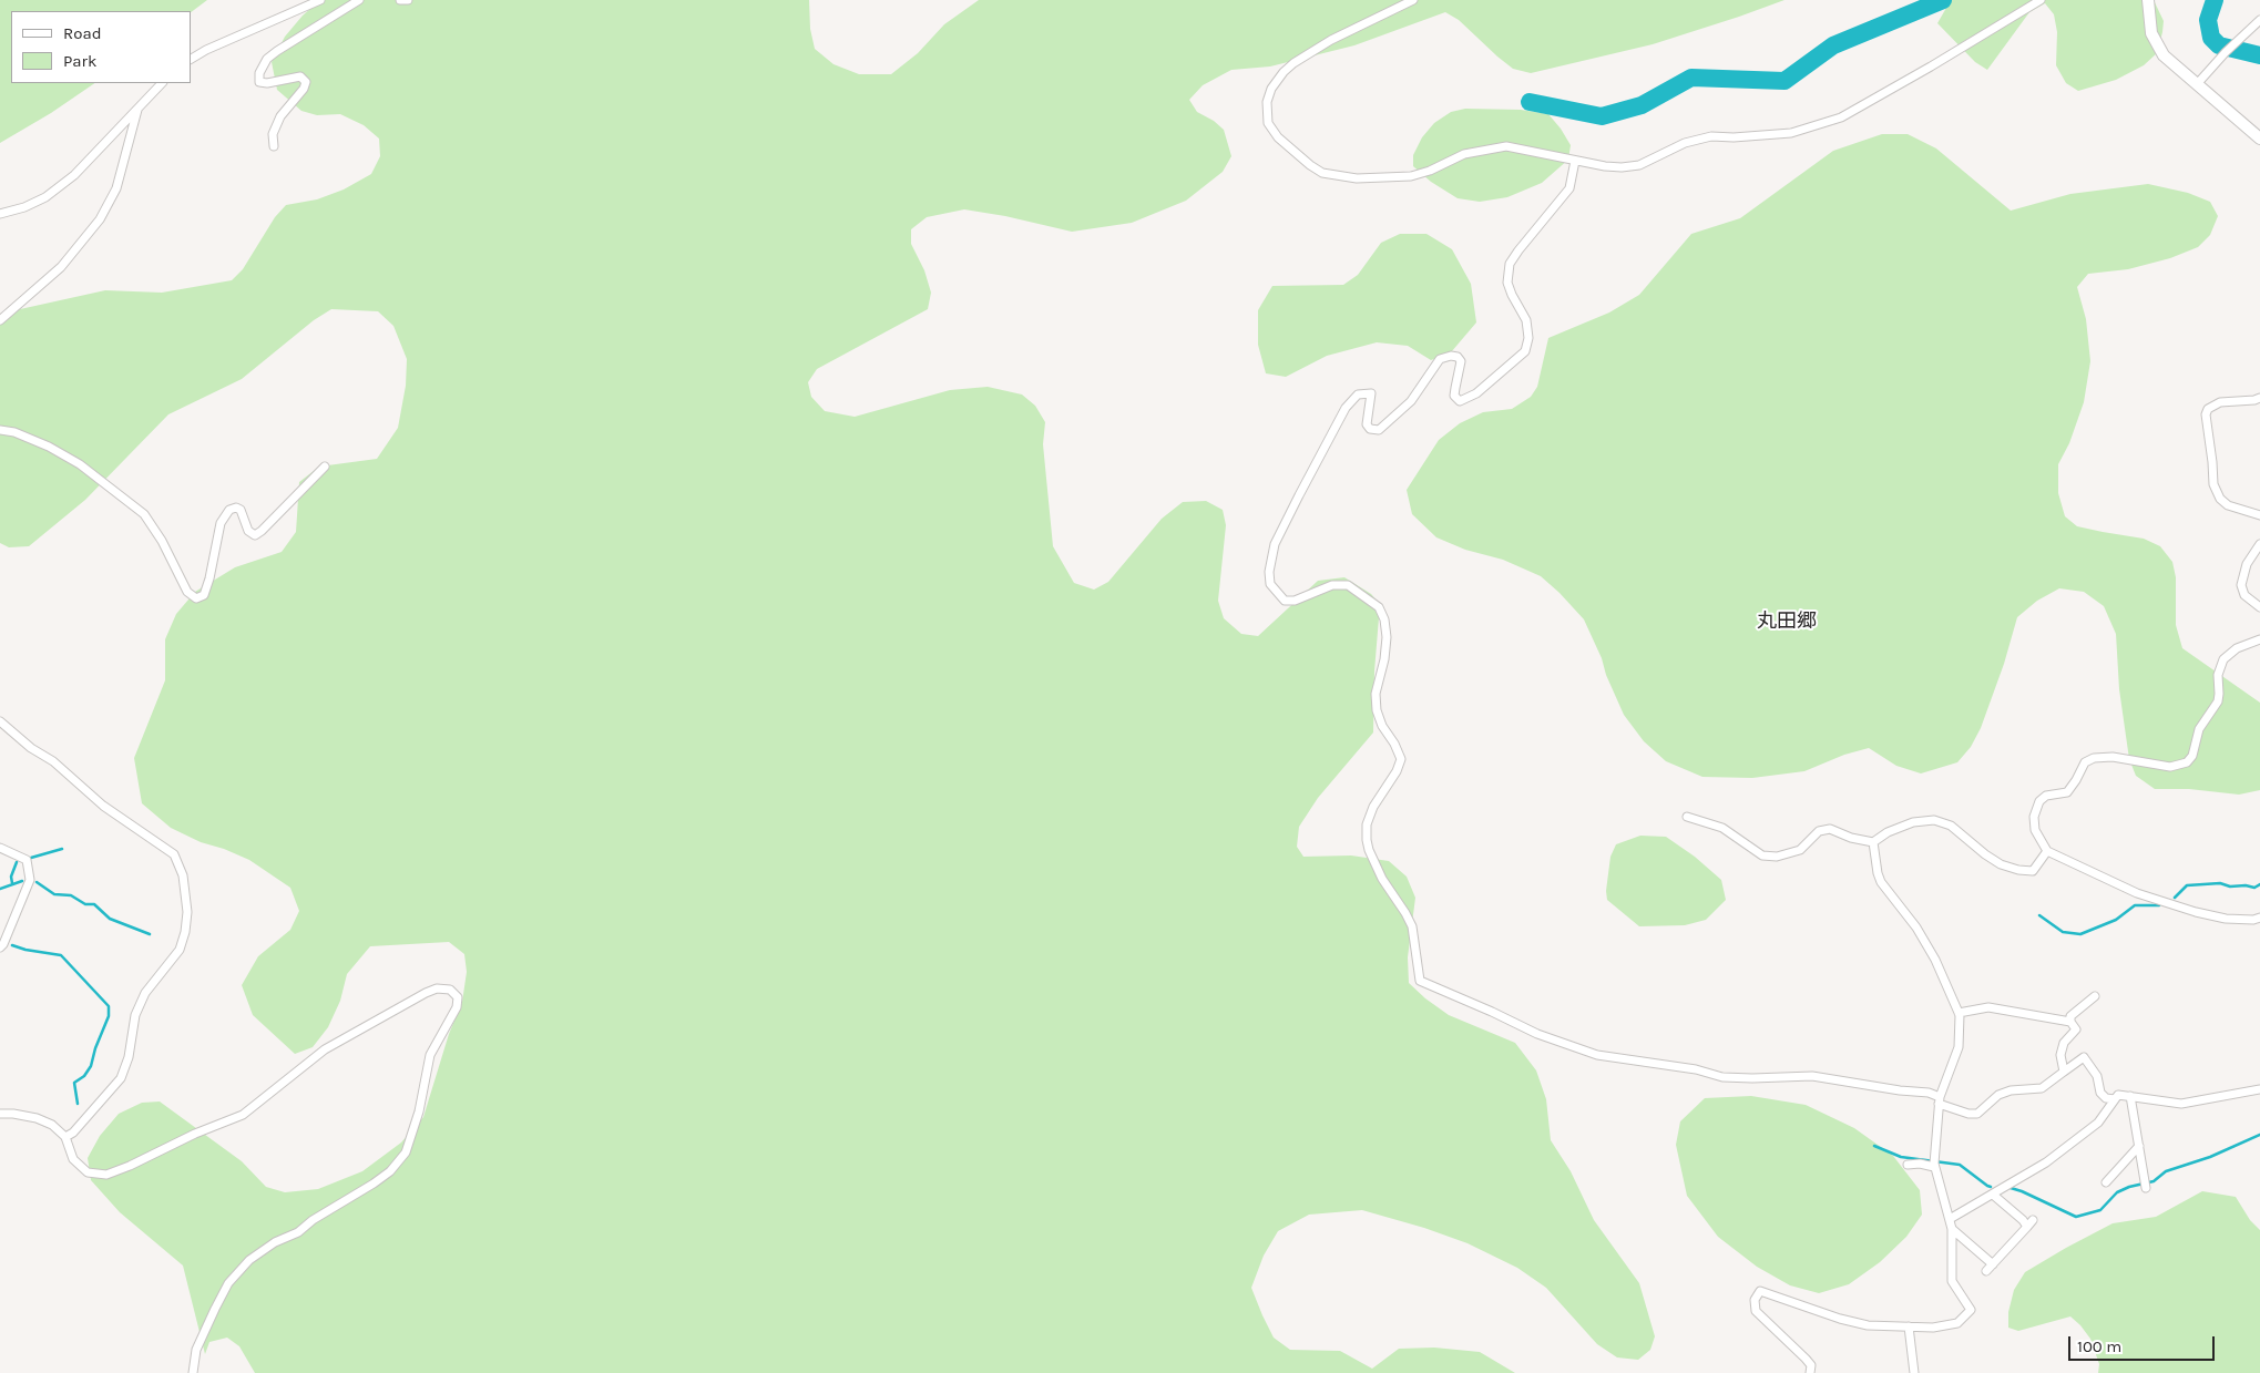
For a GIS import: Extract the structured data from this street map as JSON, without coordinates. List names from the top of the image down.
{
  "districts": ["丸田郷"],
  "legend": ["Road", "Park"],
  "scale_bar": "100 m"
}
